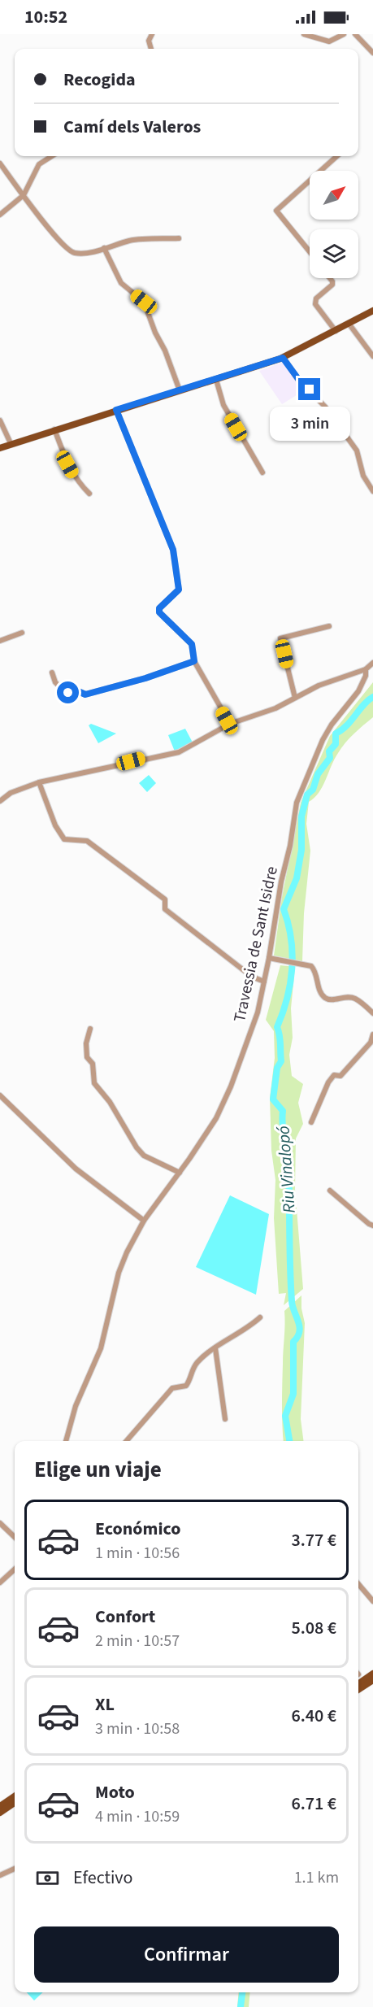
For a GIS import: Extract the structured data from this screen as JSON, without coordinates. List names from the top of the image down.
{
  "streets": {
    "street": ["Travessia de Sant Isidre"]
  },
  "water": ["Riu Vinalopó"],
  "north": "top right",
  "page": {
    "status": "10:52",
    "banner": ["Recogida", "Camí dels Valeros"],
    "bubble": "3 min",
    "heading": "Elige un viaje",
    "list": [
      {
        "name": "Económico",
        "note": "1 min · 10:56",
        "value": "3.77 €"
      },
      {
        "name": "Confort",
        "note": "2 min · 10:57",
        "value": "5.08 €"
      },
      {
        "name": "XL",
        "note": "3 min · 10:58",
        "value": "6.40 €"
      },
      {
        "name": "Moto",
        "note": "4 min · 10:59",
        "value": "6.71 €"
      }
    ],
    "pay": ["Efectivo", "1.1 km"],
    "buttons": "Confirmar"
  }
}
